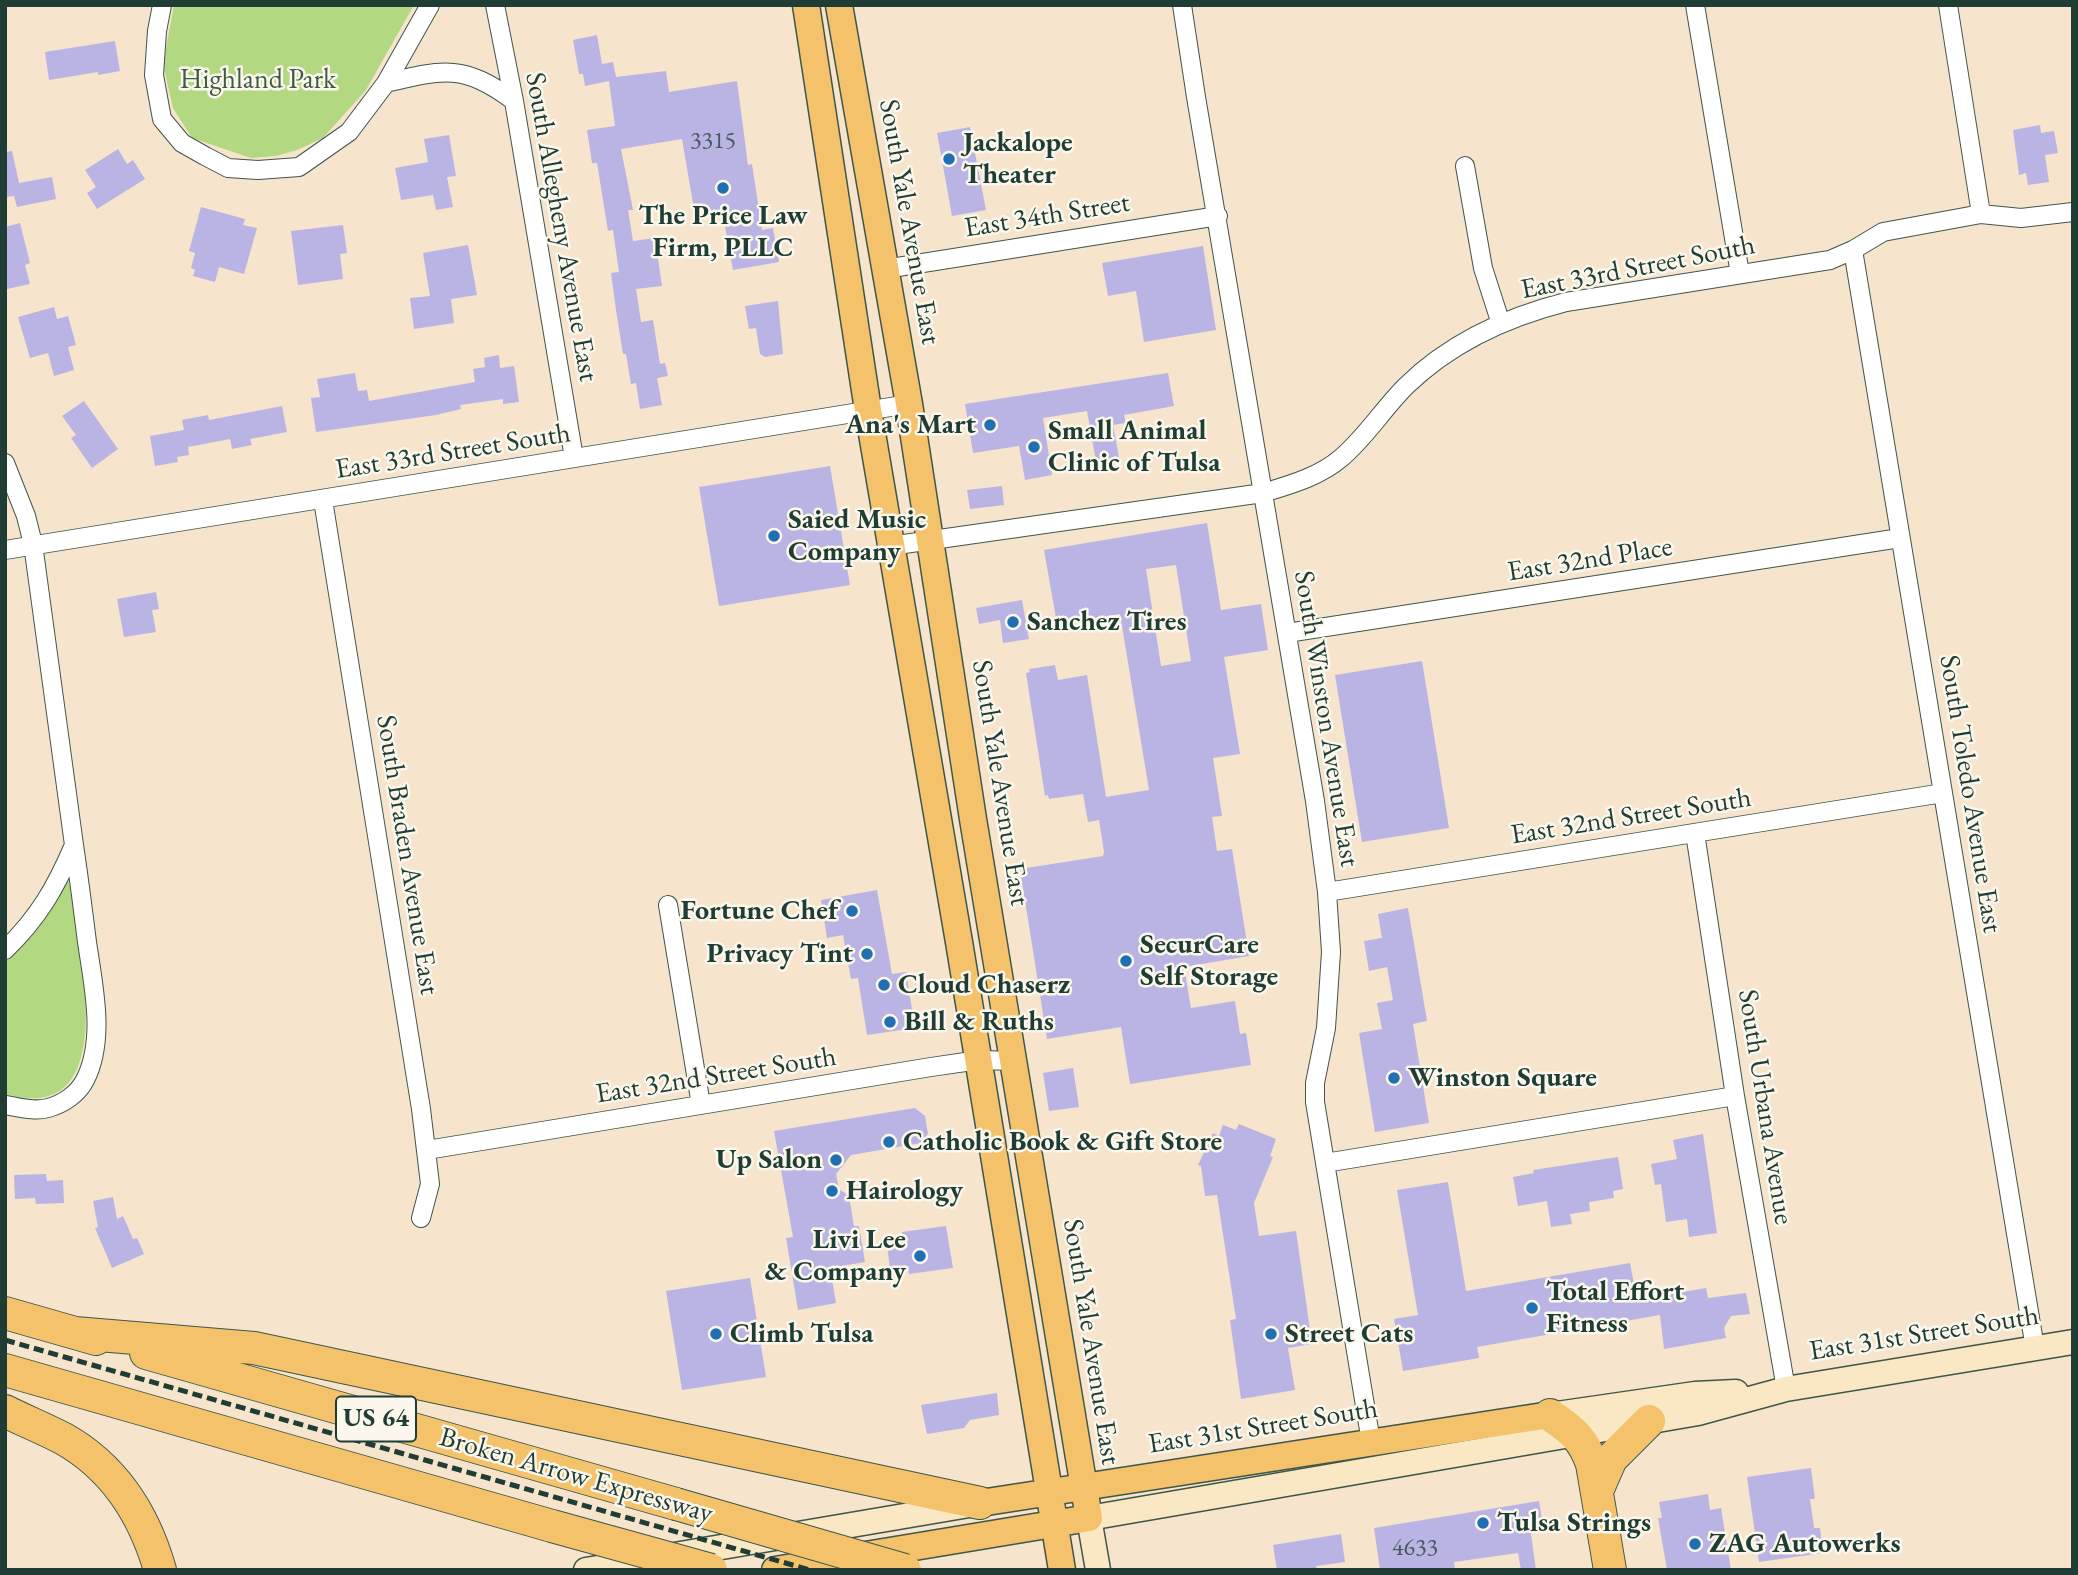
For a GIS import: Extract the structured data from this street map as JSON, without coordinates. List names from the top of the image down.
{
  "streets": {
    "highway": ["US 64", "Broken Arrow Expressway"],
    "main road": ["South Yale Avenue East", "East 31st Street South"],
    "street": [
      "East 34th Street",
      "South Allegheny Avenue East",
      "East 33rd Street South",
      "East 32nd Place",
      "South Winston Avenue East",
      "South Toledo Avenue East",
      "East 32nd Street South",
      "South Braden Avenue East",
      "South Urbana Avenue"
    ]
  },
  "crossings": [
    ["East 34th Street", "South Yale Avenue East"],
    ["East 34th Street", "South Winston Avenue East"],
    ["South Yale Avenue East", "East 33rd Street South"],
    ["South Yale Avenue East", "East 32nd Street South"],
    ["South Yale Avenue East", "East 31st Street South"],
    ["South Allegheny Avenue East", "East 33rd Street South"],
    ["East 33rd Street South", "South Winston Avenue East"],
    ["East 33rd Street South", "South Toledo Avenue East"],
    ["East 33rd Street South", "South Braden Avenue East"],
    ["East 32nd Place", "South Winston Avenue East"],
    ["East 32nd Place", "South Toledo Avenue East"],
    ["South Winston Avenue East", "East 32nd Street South"],
    ["South Winston Avenue East", "East 31st Street South"],
    ["South Toledo Avenue East", "East 32nd Street South"],
    ["South Toledo Avenue East", "East 31st Street South"],
    ["East 32nd Street South", "South Braden Avenue East"],
    ["East 32nd Street South", "South Urbana Avenue"],
    ["South Urbana Avenue", "East 31st Street South"]
  ],
  "parks": ["Highland Park"],
  "places": [
    "Jackalope Theater",
    "The Price Law Firm, PLLC",
    "Ana's Mart",
    "Small Animal Clinic of Tulsa",
    "Saied Music Company",
    "Sanchez Tires",
    "Fortune Chef",
    "Privacy Tint",
    "SecurCare Self Storage",
    "Cloud Chaserz",
    "Bill & Ruths",
    "Winston Square",
    "Catholic Book & Gift Store",
    "Up Salon",
    "Hairology",
    "Livi Lee & Company",
    "Total Effort Fitness",
    "Climb Tulsa",
    "Street Cats",
    "Tulsa Strings",
    "ZAG Autowerks"
  ],
  "house_numbers": ["3315", "4633"]
}
